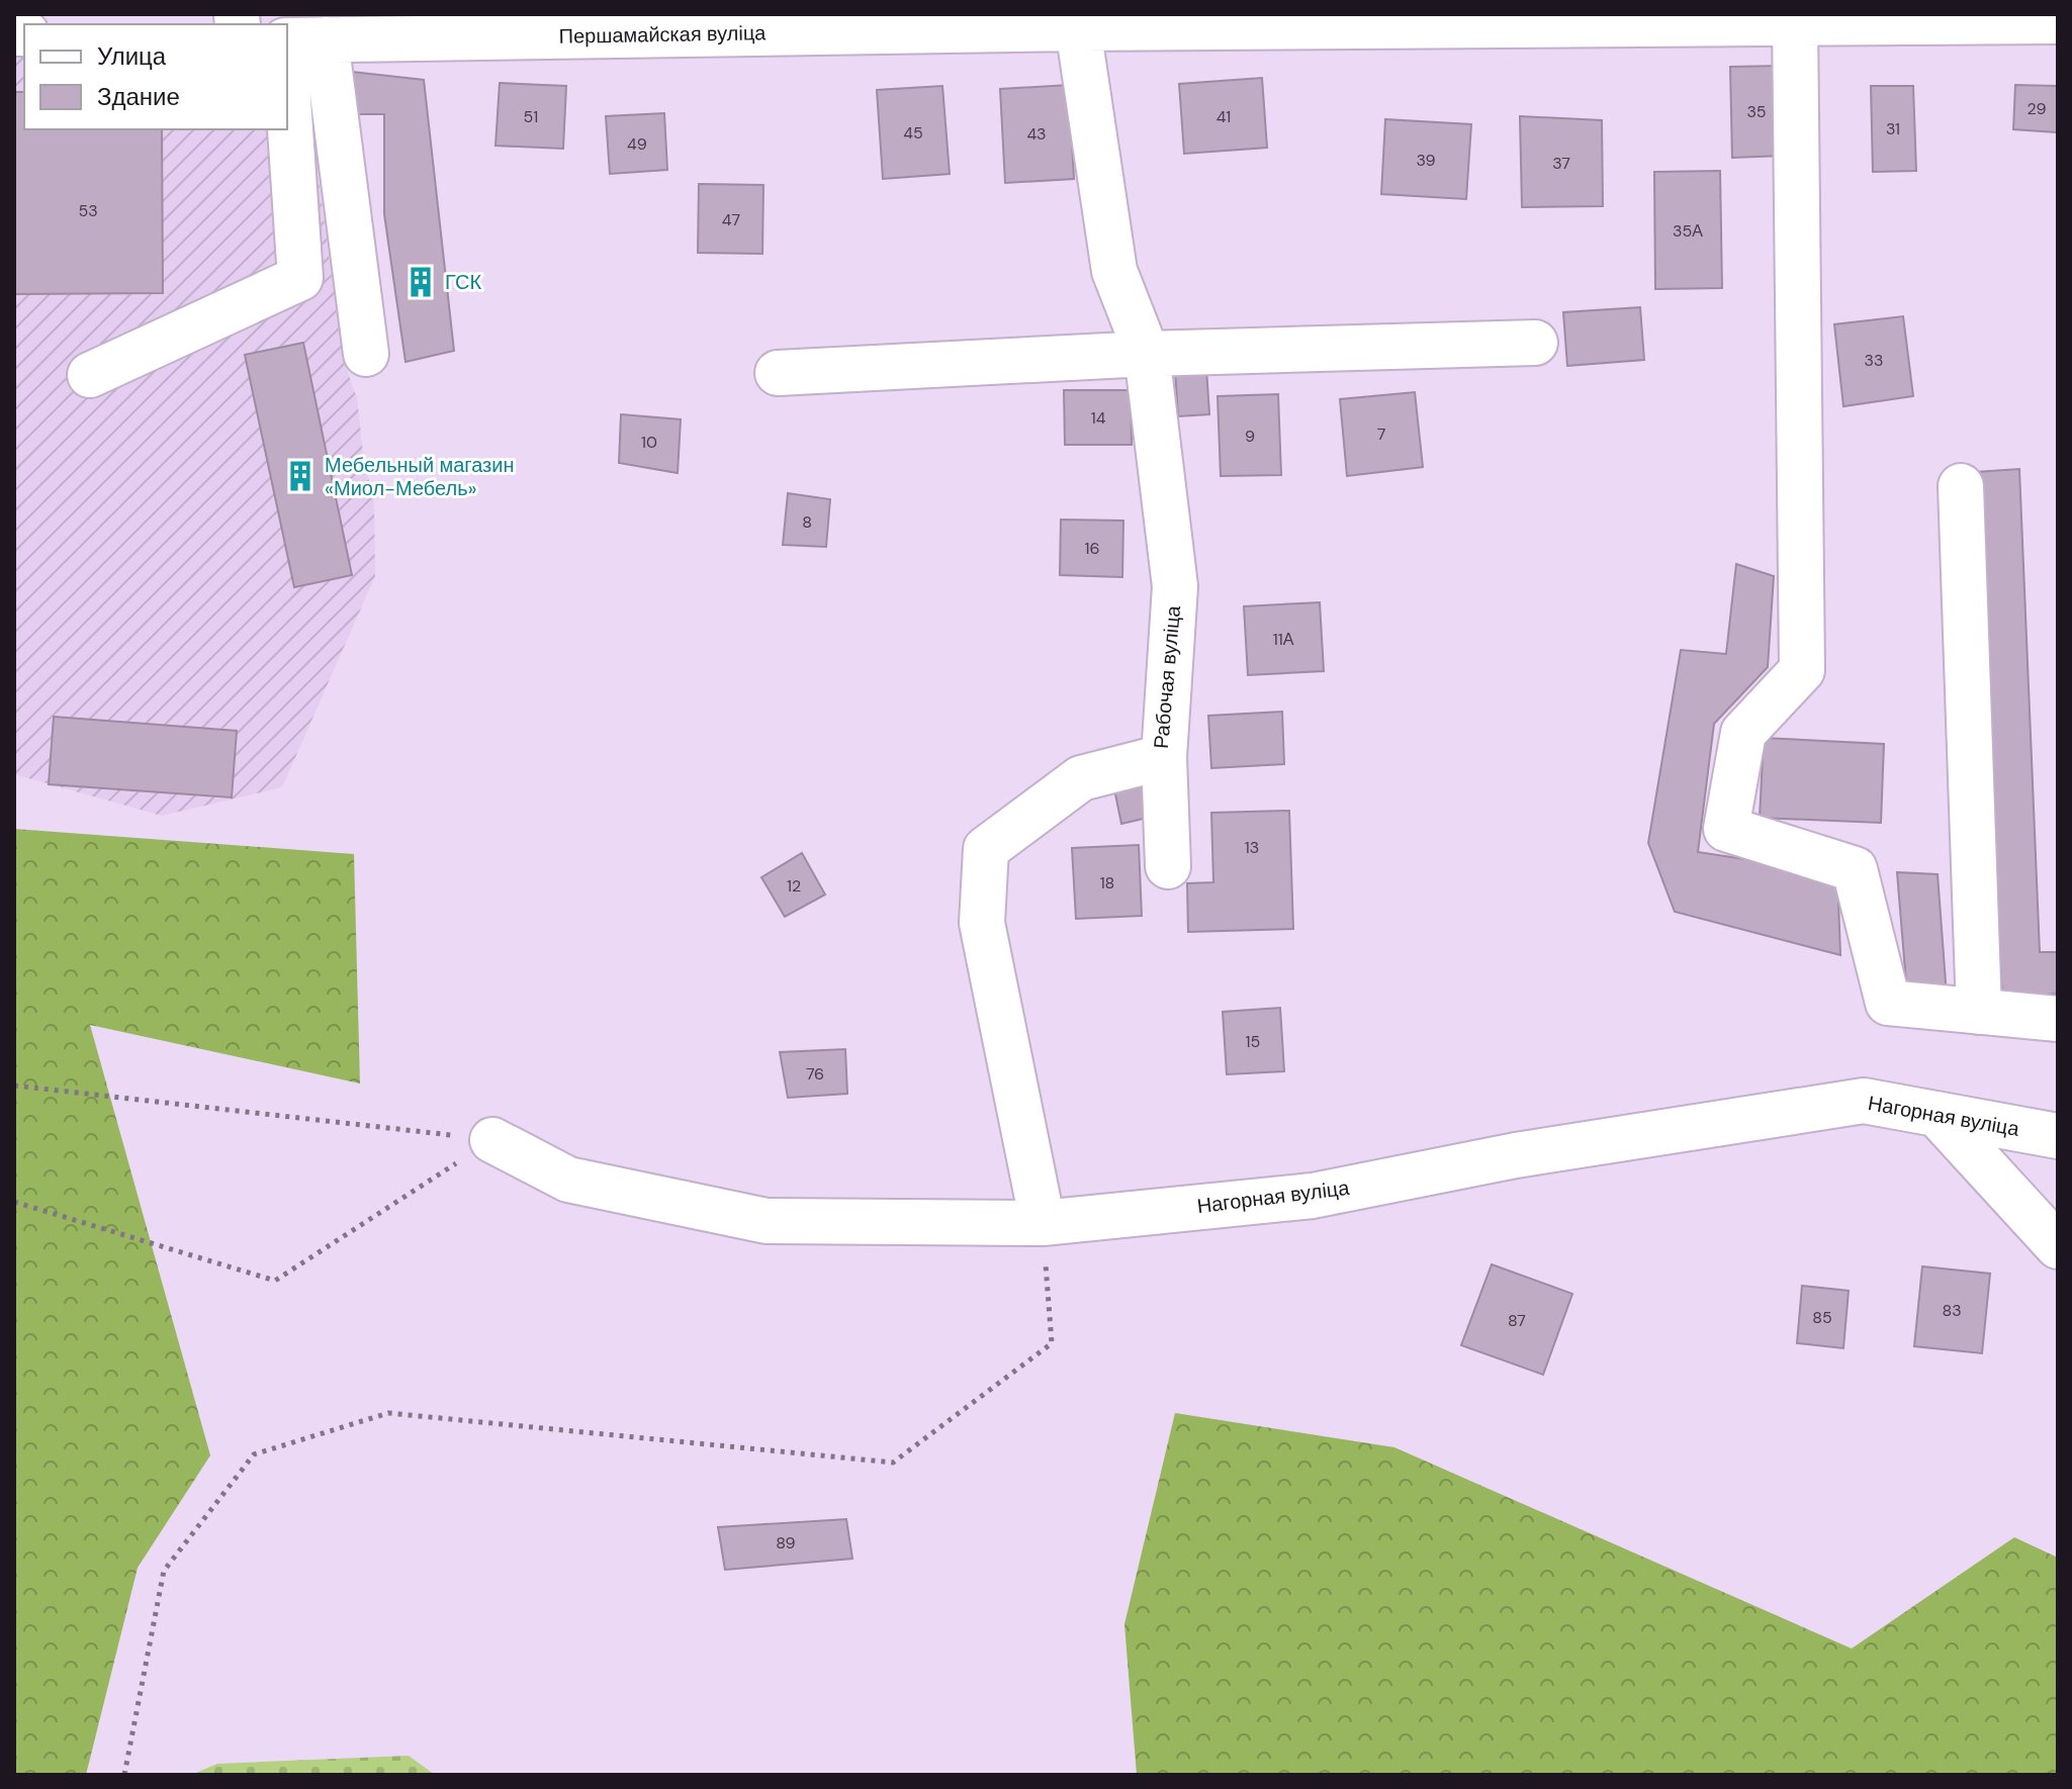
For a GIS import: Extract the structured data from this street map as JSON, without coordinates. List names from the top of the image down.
{
  "streets": {
    "street": ["Першамайская вуліца", "Рабочая вуліца", "Нагорная вуліца"]
  },
  "crossings": [
    ["Першамайская вуліца", "Рабочая вуліца"],
    ["Рабочая вуліца", "Нагорная вуліца"]
  ],
  "places": {
    "building": ["ГСК", "Мебельный магазин «Миол-Мебель»"]
  },
  "house_numbers": [
    "29",
    "35",
    "51",
    "41",
    "31",
    "45",
    "43",
    "49",
    "39",
    "37",
    "53",
    "47",
    "35А",
    "33",
    "14",
    "7",
    "9",
    "10",
    "8",
    "16",
    "11А",
    "13",
    "18",
    "12",
    "15",
    "76",
    "83",
    "85",
    "87",
    "89"
  ],
  "legend": ["Улица", "Здание"]
}
